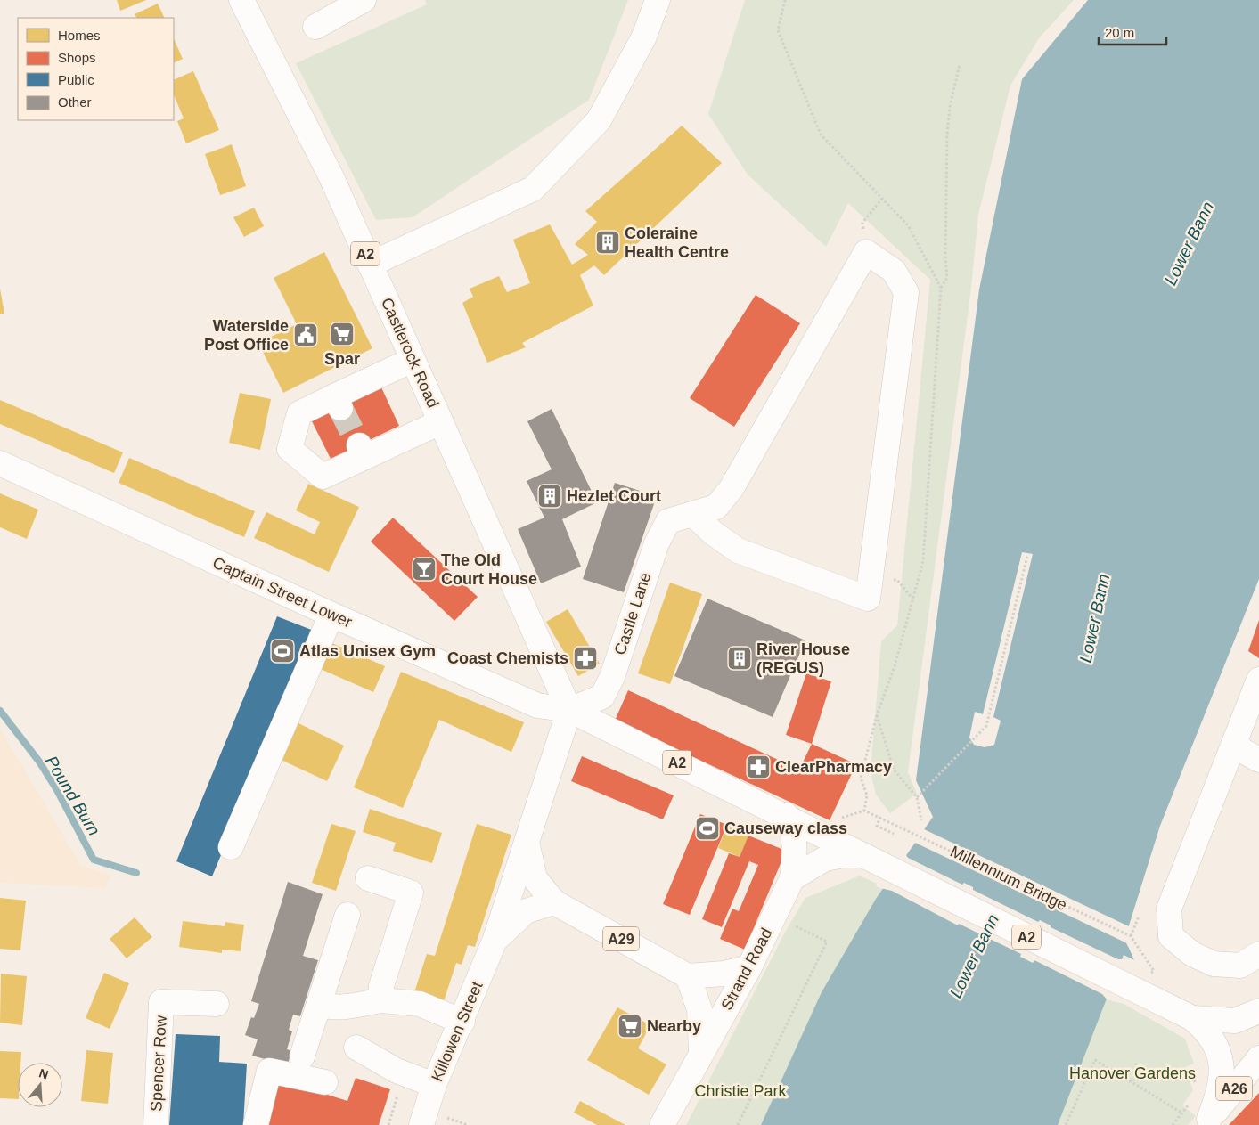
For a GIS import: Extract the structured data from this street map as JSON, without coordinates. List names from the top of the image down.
{
  "streets": {
    "main road": [
      "A2",
      "Castlerock Road",
      "Captain Street Lower",
      "Castle Lane",
      "A29",
      "Strand Road",
      "Killowen Street",
      "Spencer Row",
      "A26"
    ],
    "path": ["Millennium Bridge"]
  },
  "crossings": [
    ["A2", "Castlerock Road"],
    ["A2", "Captain Street Lower"],
    ["A2", "Castle Lane"],
    ["A2", "Killowen Street"],
    ["A2", "A26"],
    ["Castlerock Road", "Captain Street Lower"],
    ["Castlerock Road", "Castle Lane"],
    ["Castlerock Road", "Killowen Street"],
    ["Captain Street Lower", "Castle Lane"],
    ["Captain Street Lower", "Killowen Street"],
    ["Castle Lane", "Killowen Street"],
    ["A29", "Killowen Street"]
  ],
  "water": ["Lower Bann", "Pound Burn"],
  "parks": ["Hanover Gardens", "Christie Park"],
  "places": {
    "building": ["Coleraine Health Centre", "Hezlet Court", "River House (REGUS)"],
    "supermarket": ["Spar", "Nearby"],
    "public building": ["Waterside Post Office"],
    "bar": ["The Old Court House"],
    "sports": ["Atlas Unisex Gym", "Causeway class"],
    "pharmacy": ["Coast Chemists", "ClearPharmacy"]
  },
  "legend": [
    "Homes",
    "Shops",
    "Public",
    "Other"
  ],
  "scale_bar": "20 m",
  "north": "top"
}
